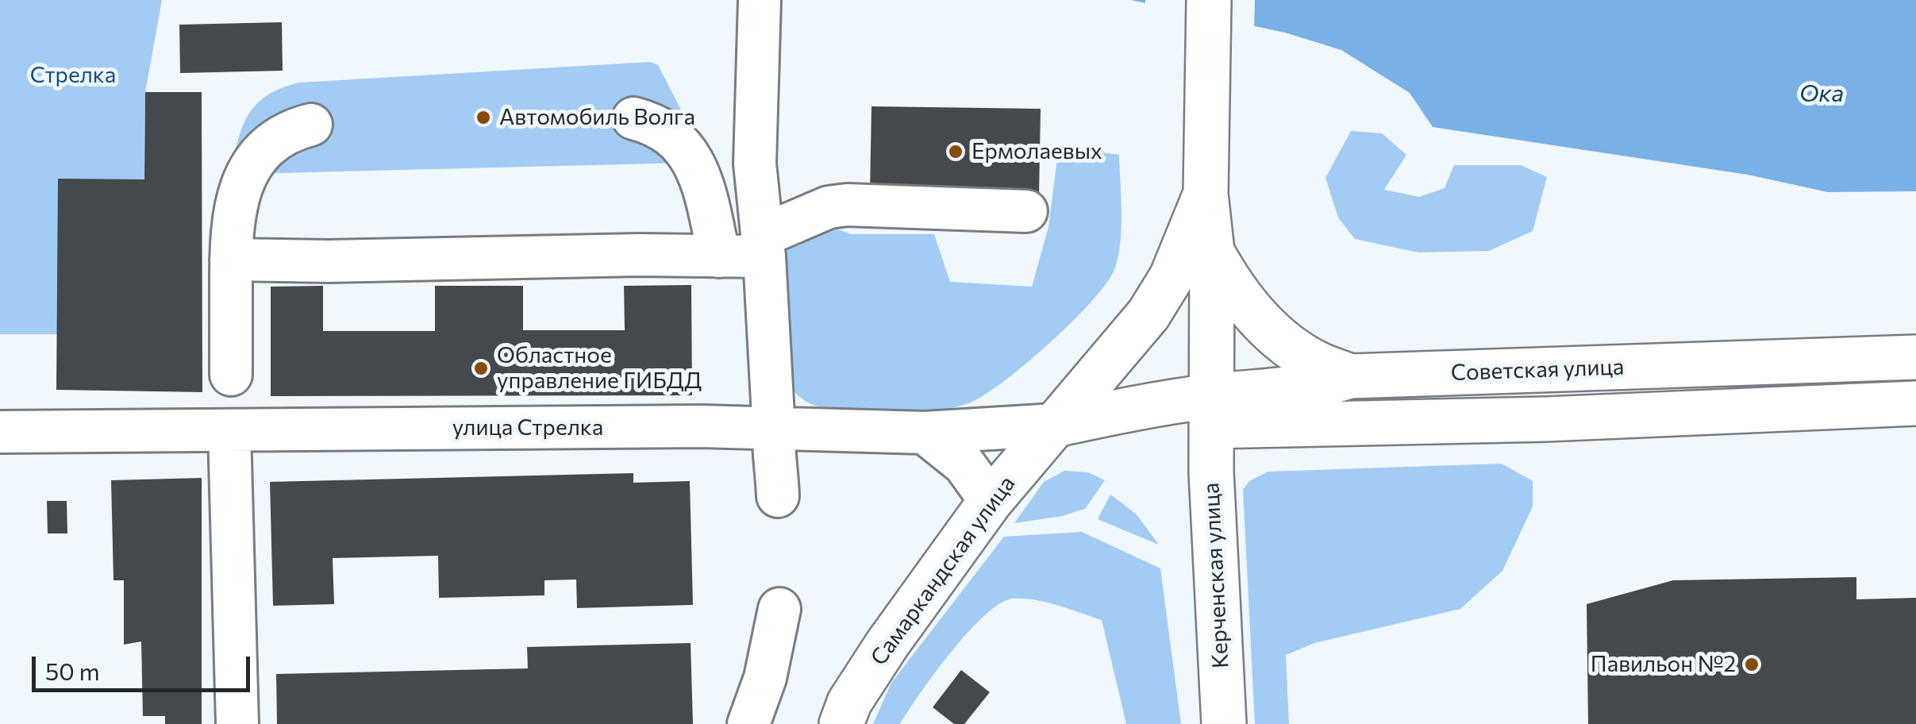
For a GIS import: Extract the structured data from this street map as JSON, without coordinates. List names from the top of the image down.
{
  "streets": {
    "main road": ["Советская улица", "Самаркандская улица", "Керченская улица"],
    "street": ["улица Стрелка"]
  },
  "crossings": [
    ["Советская улица", "Керченская улица"],
    ["улица Стрелка", "Самаркандская улица"],
    ["Самаркандская улица", "Керченская улица"]
  ],
  "water": ["Ока"],
  "parks": ["Стрелка"],
  "places": [
    "Автомобиль Волга",
    "Ермолаевых",
    "Областное управление ГИБДД",
    "Павильон №2"
  ],
  "scale_bar": "50 m"
}
